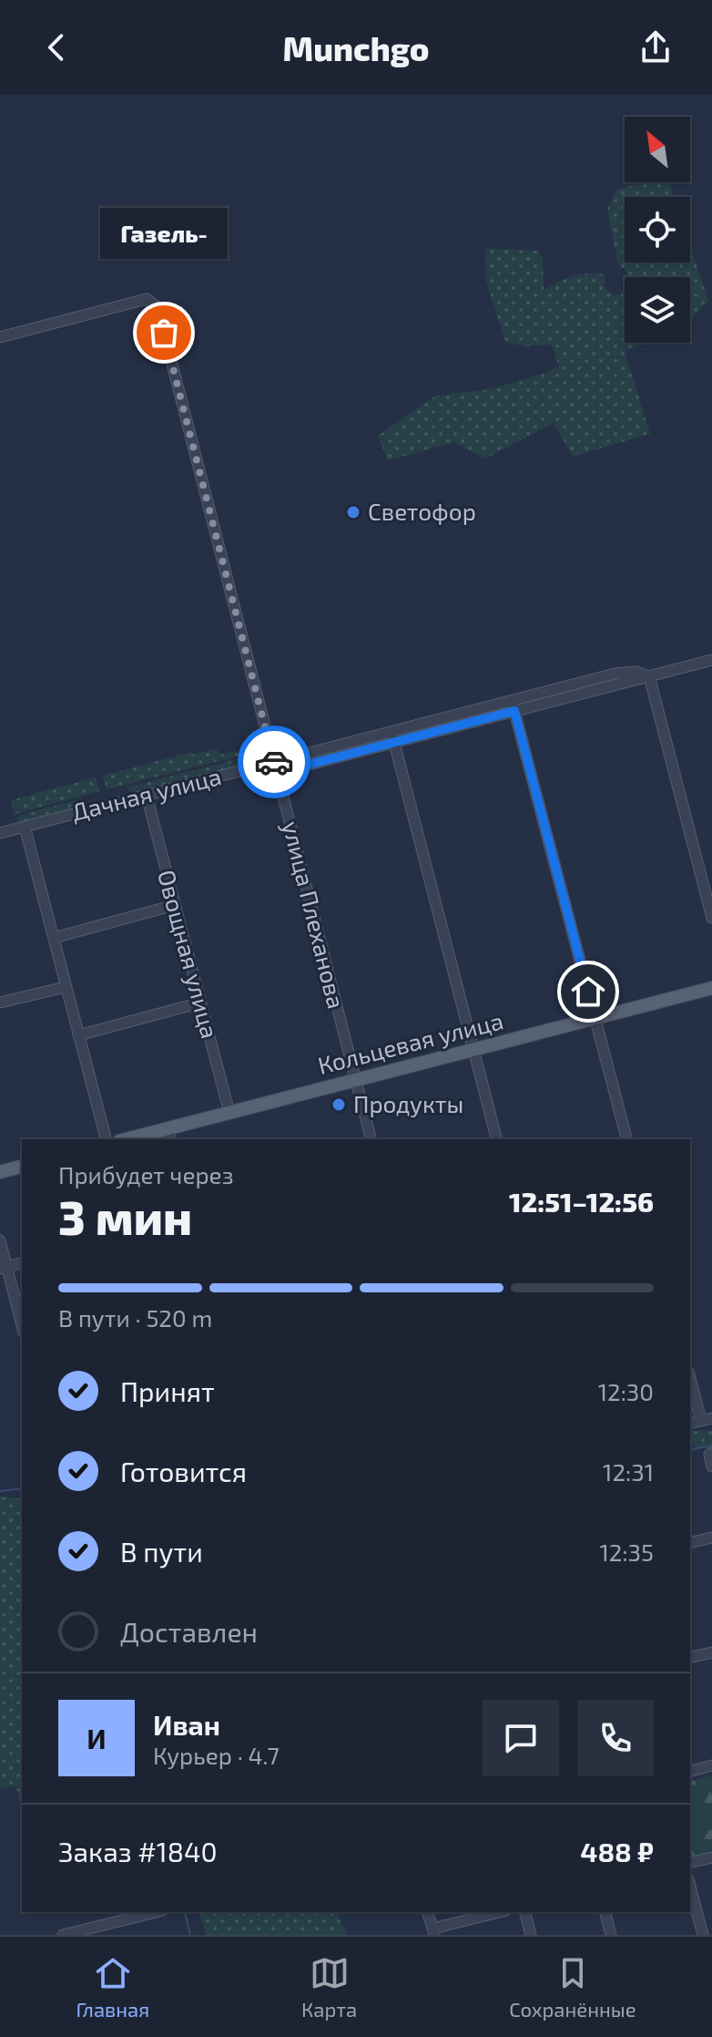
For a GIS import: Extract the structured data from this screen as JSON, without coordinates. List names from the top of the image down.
{
  "streets": {
    "main road": ["Кольцевая улица"],
    "street": ["Дачная улица", "улица Плеханова", "Овощная улица"]
  },
  "crossings": [
    ["Дачная улица", "улица Плеханова"],
    ["Дачная улица", "Овощная улица"],
    ["улица Плеханова", "Кольцевая улица"],
    ["Овощная улица", "Кольцевая улица"]
  ],
  "places": ["Газель-", "Светофор", "Продукты"],
  "north": "top left",
  "page": {
    "header": "Munchgo",
    "bubble": "Газель-",
    "heading": ["3 мин", "Прибудет через", "12:51–12:56"],
    "panel": [
      "Иван",
      "Курьер · 4.7",
      "Заказ #1840",
      "488 ₽"
    ],
    "bar": "В пути · 520 m",
    "list": [
      ["Принят", "12:30"],
      ["Готовится", "12:31"],
      ["В пути", "12:35"],
      "Доставлен"
    ],
    "round": "И",
    "tabs": ["Главная", "Карта", "Сохранённые"]
  }
}
